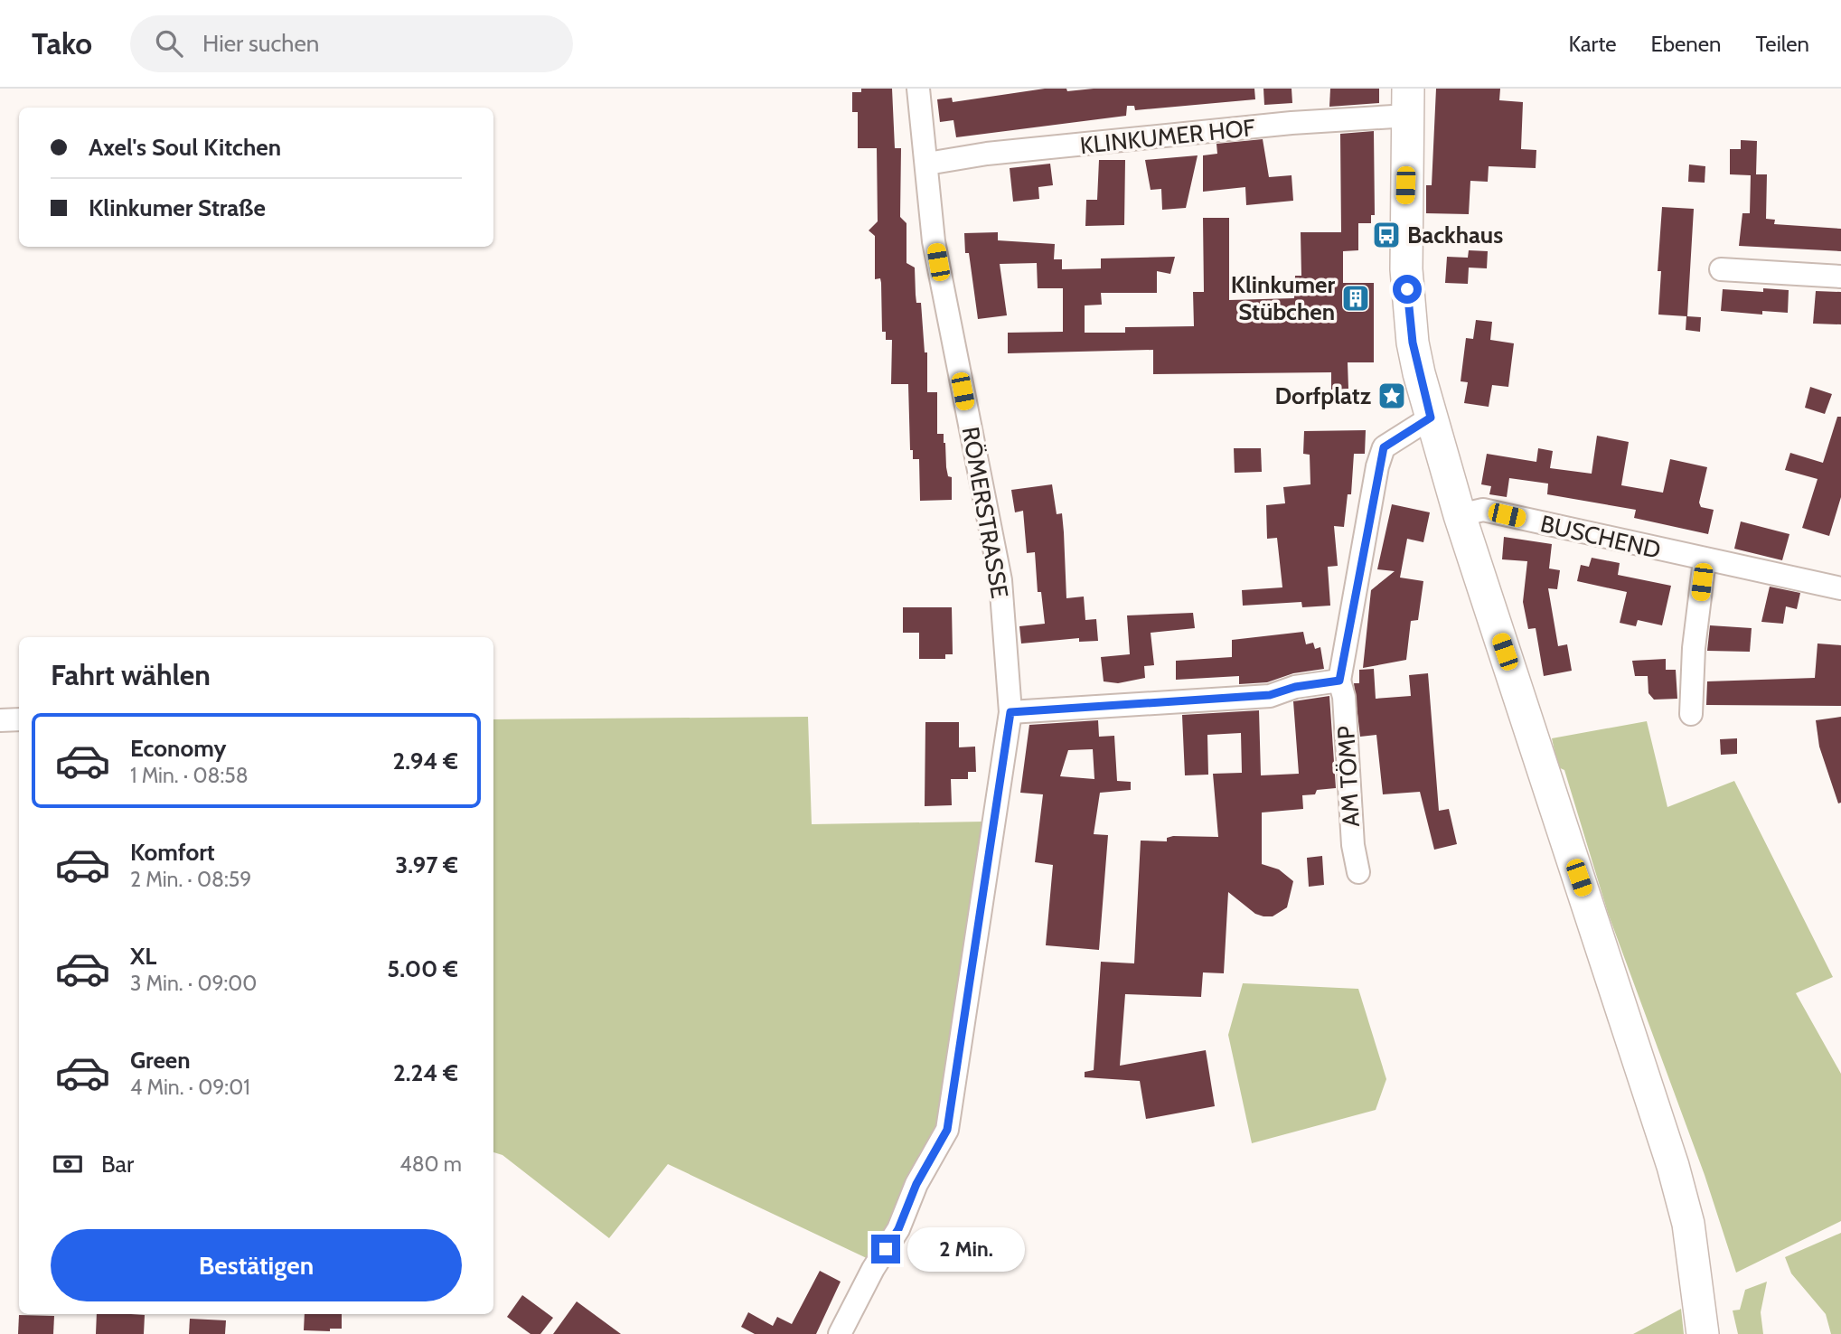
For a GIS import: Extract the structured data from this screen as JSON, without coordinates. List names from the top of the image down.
{
  "streets": {
    "street": [
      "KLINKUMER HOF",
      "RÖMERSTRASSE",
      "BUSCHEND",
      "AM TÖMP"
    ]
  },
  "crossings": [
    ["KLINKUMER HOF", "RÖMERSTRASSE"]
  ],
  "places": {
    "bus stop": ["Backhaus"],
    "building": ["Klinkumer Stübchen"],
    "place": ["Dorfplatz"]
  },
  "page": {
    "header": "Tako",
    "search": "Hier suchen",
    "nav": ["Karte", "Ebenen", "Teilen"],
    "banner": ["Axel's Soul Kitchen", "Klinkumer Straße"],
    "heading": "Fahrt wählen",
    "list": [
      {
        "name": "Economy",
        "note": "1 Min. · 08:58",
        "value": "2.94 €"
      },
      {
        "name": "Komfort",
        "note": "2 Min. · 08:59",
        "value": "3.97 €"
      },
      {
        "name": "XL",
        "note": "3 Min. · 09:00",
        "value": "5.00 €"
      },
      {
        "name": "Green",
        "note": "4 Min. · 09:01",
        "value": "2.24 €"
      }
    ],
    "pay": ["Bar", "480 m"],
    "buttons": "Bestätigen",
    "bubble": "2 Min."
  }
}
